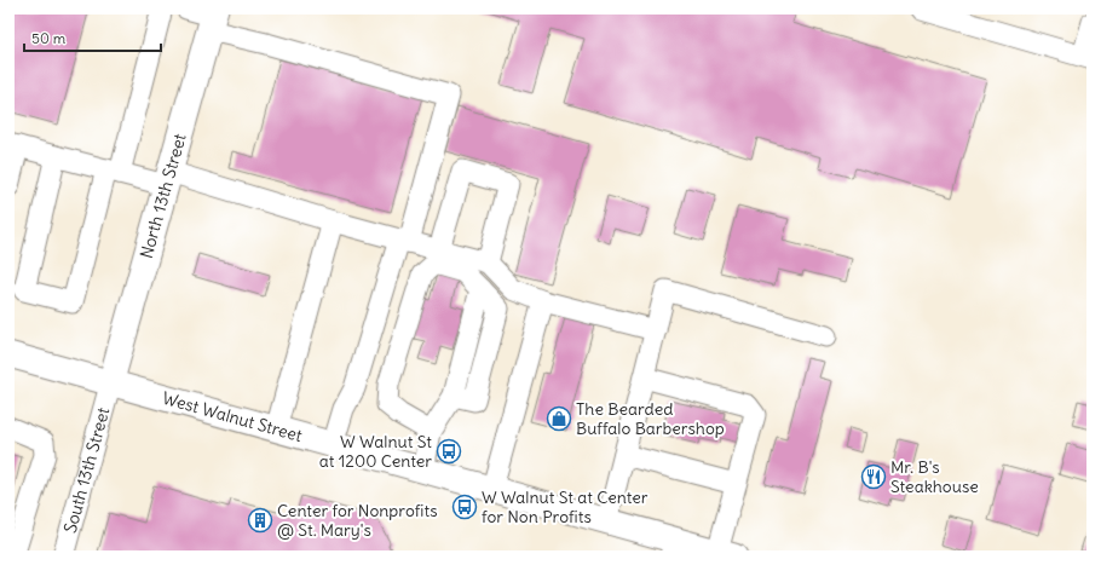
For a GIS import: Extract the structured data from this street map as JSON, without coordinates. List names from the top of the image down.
{
  "streets": {
    "main road": ["North 13th Street", "West Walnut Street"],
    "street": ["South 13th Street"]
  },
  "crossings": [
    ["North 13th Street", "West Walnut Street"],
    ["North 13th Street", "South 13th Street"],
    ["West Walnut Street", "South 13th Street"]
  ],
  "places": {
    "shop": ["The Bearded Buffalo Barbershop"],
    "bus stop": ["W Walnut St at 1200 Center", "W Walnut St at Center for Non Profits"],
    "restaurant": ["Mr. B's Steakhouse"],
    "building": ["Center for Nonprofits @ St. Mary's"]
  },
  "scale_bar": "50 m"
}
